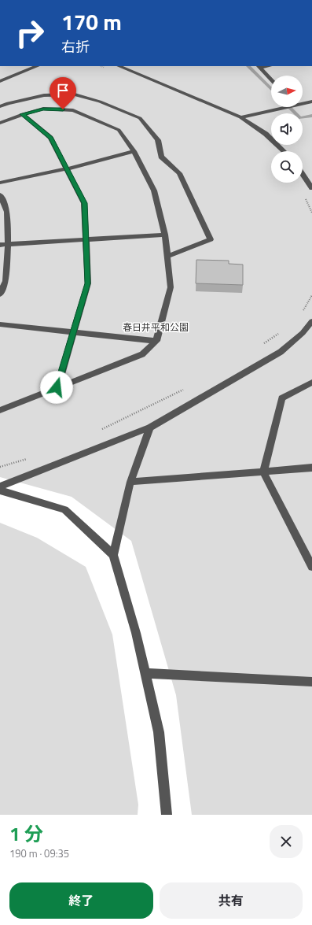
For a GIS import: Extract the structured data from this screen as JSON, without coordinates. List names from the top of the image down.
{
  "parks": ["春日井平和公園"],
  "north": "right",
  "page": {
    "turn": ["170 m", "右折"],
    "heading": ["1 分", "190 m · 09:35"],
    "buttons": ["終了", "共有"]
  }
}
